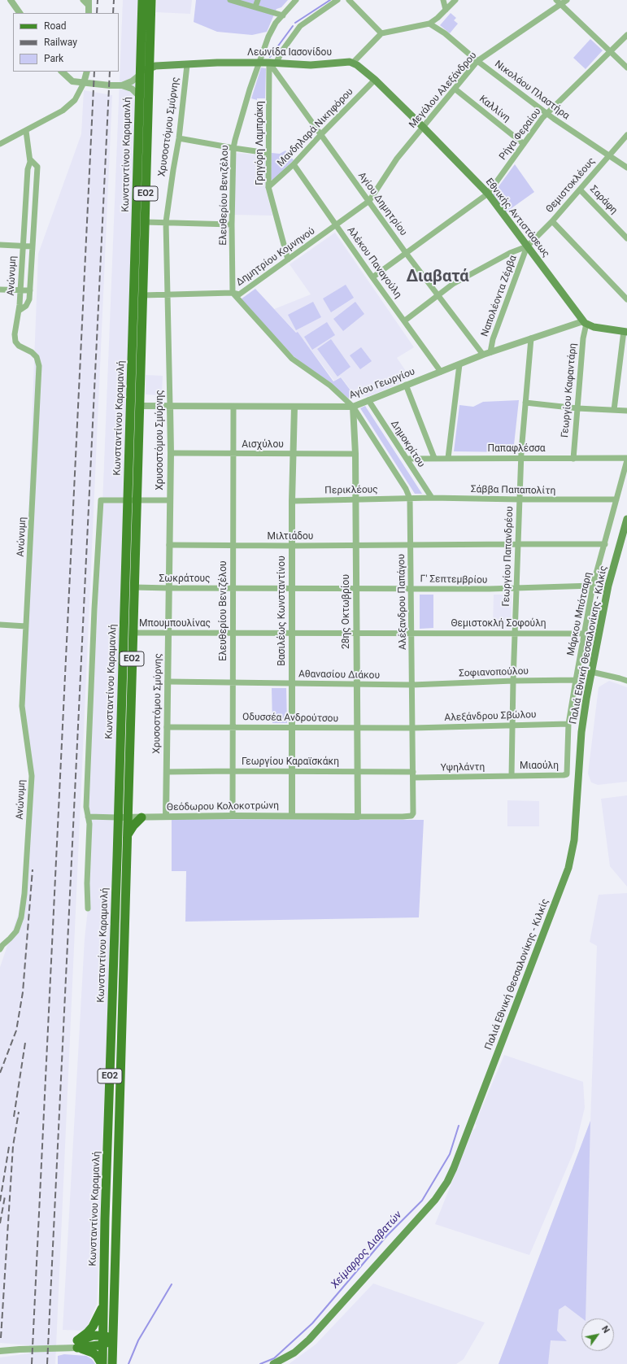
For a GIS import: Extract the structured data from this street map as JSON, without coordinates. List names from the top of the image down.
{
  "streets": {
    "main road": [
      "Λεωνίδα Ιασονίδου",
      "Κωνσταντίνου Καραμανλή",
      "ΕΟ2",
      "Εθνικής Αντιστάσεως",
      "Παλιά Εθνική Θεσσαλονίκης - Κιλκίς"
    ],
    "street": [
      "Μεγάλου Αλεξάνδρου",
      "Νικολάου Πλαστήρα",
      "Καλλίνη",
      "Χρυσοστόμου Σμύρνης",
      "Μανδηλαρά Νικηφόρου",
      "Ρήγα Φεραίου",
      "Γρηγόρη Λαμπράκη",
      "Θεμιστοκλέους",
      "Ελευθερίου Βενιζέλου",
      "Σαράφη",
      "Αγίου Δημητρίου",
      "Δημητρίου Κομνηνού",
      "Αλέκου Παναγούλη",
      "Ανώνυμη",
      "Ναπολέοντα Ζέρβα",
      "Αγίου Γεωργίου",
      "Γεωργίου Καφαντάρη",
      "Δημοκρίτου",
      "Αισχύλου",
      "Παπαφλέσσα",
      "Περικλέους",
      "Σάββα Παπαπολίτη",
      "Μιλτιάδου",
      "Γεωργίου Παπανδρέου",
      "Σωκράτους",
      "Γ' Σεπτεμβρίου",
      "Αλέξανδρου Παπάγου",
      "Βασιλέως Κωνσταντίνου",
      "28ης Οκτωβρίου",
      "Μάρκου Μπότσαρη",
      "Μπουμπουλίνας",
      "Θεμιστοκλή Σοφούλη",
      "Σοφιανοπούλου",
      "Αθανασίου Διάκου",
      "Αλεξάνδρου Σβώλου",
      "Οδυσσέα Ανδρούτσου",
      "Γεωργίου Καραϊσκάκη",
      "Μιαούλη",
      "Υψηλάντη",
      "Θεόδωρου Κολοκοτρώνη"
    ]
  },
  "crossings": [
    ["Λεωνίδα Ιασονίδου", "Χρυσοστόμου Σμύρνης"],
    ["Λεωνίδα Ιασονίδου", "Γρηγόρη Λαμπράκη"],
    ["Λεωνίδα Ιασονίδου", "Κωνσταντίνου Καραμανλή"],
    ["Λεωνίδα Ιασονίδου", "Ελευθερίου Βενιζέλου"],
    ["Λεωνίδα Ιασονίδου", "Αγίου Δημητρίου"],
    ["Λεωνίδα Ιασονίδου", "Εθνικής Αντιστάσεως"],
    ["Μεγάλου Αλεξάνδρου", "Νικολάου Πλαστήρα"],
    ["Μεγάλου Αλεξάνδρου", "Καλλίνη"],
    ["Μεγάλου Αλεξάνδρου", "Αγίου Δημητρίου"],
    ["Μεγάλου Αλεξάνδρου", "Εθνικής Αντιστάσεως"],
    ["Μεγάλου Αλεξάνδρου", "Δημητρίου Κομνηνού"],
    ["Νικολάου Πλαστήρα", "Ρήγα Φεραίου"],
    ["Νικολάου Πλαστήρα", "Θεμιστοκλέους"],
    ["Καλλίνη", "Ρήγα Φεραίου"],
    ["Χρυσοστόμου Σμύρνης", "Δημητρίου Κομνηνού"],
    ["Χρυσοστόμου Σμύρνης", "Αγίου Γεωργίου"],
    ["Χρυσοστόμου Σμύρνης", "Αισχύλου"],
    ["Χρυσοστόμου Σμύρνης", "Μιλτιάδου"],
    ["Χρυσοστόμου Σμύρνης", "Σωκράτους"],
    ["Χρυσοστόμου Σμύρνης", "Μπουμπουλίνας"],
    ["Χρυσοστόμου Σμύρνης", "Αθανασίου Διάκου"],
    ["Χρυσοστόμου Σμύρνης", "Οδυσσέα Ανδρούτσου"],
    ["Χρυσοστόμου Σμύρνης", "Γεωργίου Καραϊσκάκη"],
    ["Χρυσοστόμου Σμύρνης", "Θεόδωρου Κολοκοτρώνη"],
    ["Μανδηλαρά Νικηφόρου", "Γρηγόρη Λαμπράκη"],
    ["Μανδηλαρά Νικηφόρου", "Αγίου Δημητρίου"],
    ["Μανδηλαρά Νικηφόρου", "Εθνικής Αντιστάσεως"],
    ["Μανδηλαρά Νικηφόρου", "Αλέκου Παναγούλη"],
    ["Ρήγα Φεραίου", "Αγίου Δημητρίου"],
    ["Ρήγα Φεραίου", "Εθνικής Αντιστάσεως"],
    ["Ρήγα Φεραίου", "Αλέκου Παναγούλη"],
    ["Γρηγόρη Λαμπράκη", "Αγίου Δημητρίου"],
    ["Γρηγόρη Λαμπράκη", "Δημητρίου Κομνηνού"],
    ["Κωνσταντίνου Καραμανλή", "Δημητρίου Κομνηνού"],
    ["Κωνσταντίνου Καραμανλή", "Αγίου Γεωργίου"],
    ["Κωνσταντίνου Καραμανλή", "Σωκράτους"],
    ["Κωνσταντίνου Καραμανλή", "Μπουμπουλίνας"],
    ["Κωνσταντίνου Καραμανλή", "Θεόδωρου Κολοκοτρώνη"],
    ["Θεμιστοκλέους", "Σαράφη"],
    ["Θεμιστοκλέους", "Εθνικής Αντιστάσεως"],
    ["Θεμιστοκλέους", "Ναπολέοντα Ζέρβα"],
    ["Ελευθερίου Βενιζέλου", "Δημητρίου Κομνηνού"],
    ["Ελευθερίου Βενιζέλου", "Αγίου Γεωργίου"],
    ["Ελευθερίου Βενιζέλου", "Αισχύλου"],
    ["Ελευθερίου Βενιζέλου", "Μιλτιάδου"],
    ["Ελευθερίου Βενιζέλου", "Σωκράτους"],
    ["Ελευθερίου Βενιζέλου", "Αλέξανδρου Παπάγου"],
    ["Ελευθερίου Βενιζέλου", "Μπουμπουλίνας"],
    ["Ελευθερίου Βενιζέλου", "Αθανασίου Διάκου"],
    ["Ελευθερίου Βενιζέλου", "Οδυσσέα Ανδρούτσου"],
    ["Ελευθερίου Βενιζέλου", "Γεωργίου Καραϊσκάκη"],
    ["Ελευθερίου Βενιζέλου", "Θεόδωρου Κολοκοτρώνη"],
    ["Αγίου Δημητρίου", "Δημητρίου Κομνηνού"],
    ["Αγίου Δημητρίου", "Αγίου Γεωργίου"],
    ["Εθνικής Αντιστάσεως", "Ναπολέοντα Ζέρβα"],
    ["Εθνικής Αντιστάσεως", "Αγίου Γεωργίου"],
    ["Εθνικής Αντιστάσεως", "Γεωργίου Καφαντάρη"],
    ["Δημητρίου Κομνηνού", "Αλέκου Παναγούλη"],
    ["Δημητρίου Κομνηνού", "Αλέξανδρου Παπάγου"],
    ["Αλέκου Παναγούλη", "Αγίου Γεωργίου"],
    ["Ναπολέοντα Ζέρβα", "Αγίου Γεωργίου"],
    ["Αγίου Γεωργίου", "Γεωργίου Καφαντάρη"],
    ["Αγίου Γεωργίου", "Δημοκρίτου"],
    ["Αγίου Γεωργίου", "Γεωργίου Παπανδρέου"],
    ["Αγίου Γεωργίου", "Αλέξανδρου Παπάγου"],
    ["Αγίου Γεωργίου", "Βασιλέως Κωνσταντίνου"],
    ["Αγίου Γεωργίου", "28ης Οκτωβρίου"],
    ["Γεωργίου Καφαντάρη", "Παπαφλέσσα"],
    ["Δημοκρίτου", "Παπαφλέσσα"],
    ["Δημοκρίτου", "Σάββα Παπαπολίτη"],
    ["Αισχύλου", "Βασιλέως Κωνσταντίνου"],
    ["Αισχύλου", "28ης Οκτωβρίου"],
    ["Παπαφλέσσα", "Γεωργίου Παπανδρέου"],
    ["Παπαφλέσσα", "Μάρκου Μπότσαρη"],
    ["Περικλέους", "Σάββα Παπαπολίτη"],
    ["Περικλέους", "Αλέξανδρου Παπάγου"],
    ["Περικλέους", "Βασιλέως Κωνσταντίνου"],
    ["Περικλέους", "28ης Οκτωβρίου"],
    ["Σάββα Παπαπολίτη", "Γεωργίου Παπανδρέου"],
    ["Σάββα Παπαπολίτη", "Αλέξανδρου Παπάγου"],
    ["Σάββα Παπαπολίτη", "Μάρκου Μπότσαρη"],
    ["Μιλτιάδου", "Γεωργίου Παπανδρέου"],
    ["Μιλτιάδου", "Αλέξανδρου Παπάγου"],
    ["Μιλτιάδου", "Βασιλέως Κωνσταντίνου"],
    ["Μιλτιάδου", "28ης Οκτωβρίου"],
    ["Μιλτιάδου", "Μάρκου Μπότσαρη"],
    ["Γεωργίου Παπανδρέου", "Γ' Σεπτεμβρίου"],
    ["Γεωργίου Παπανδρέου", "Θεμιστοκλή Σοφούλη"],
    ["Γεωργίου Παπανδρέου", "Σοφιανοπούλου"],
    ["Γεωργίου Παπανδρέου", "Αλεξάνδρου Σβώλου"],
    ["Γεωργίου Παπανδρέου", "Μιαούλη"],
    ["Γεωργίου Παπανδρέου", "Υψηλάντη"],
    ["Σωκράτους", "Γ' Σεπτεμβρίου"],
    ["Σωκράτους", "Αλέξανδρου Παπάγου"],
    ["Σωκράτους", "Βασιλέως Κωνσταντίνου"],
    ["Σωκράτους", "28ης Οκτωβρίου"],
    ["Γ' Σεπτεμβρίου", "Αλέξανδρου Παπάγου"],
    ["Γ' Σεπτεμβρίου", "Μάρκου Μπότσαρη"],
    ["Αλέξανδρου Παπάγου", "28ης Οκτωβρίου"],
    ["Αλέξανδρου Παπάγου", "Μπουμπουλίνας"],
    ["Αλέξανδρου Παπάγου", "Θεμιστοκλή Σοφούλη"],
    ["Αλέξανδρου Παπάγου", "Σοφιανοπούλου"],
    ["Αλέξανδρου Παπάγου", "Αθανασίου Διάκου"],
    ["Αλέξανδρου Παπάγου", "Αλεξάνδρου Σβώλου"],
    ["Αλέξανδρου Παπάγου", "Οδυσσέα Ανδρούτσου"],
    ["Αλέξανδρου Παπάγου", "Γεωργίου Καραϊσκάκη"],
    ["Αλέξανδρου Παπάγου", "Υψηλάντη"],
    ["Αλέξανδρου Παπάγου", "Θεόδωρου Κολοκοτρώνη"],
    ["Βασιλέως Κωνσταντίνου", "Μπουμπουλίνας"],
    ["Βασιλέως Κωνσταντίνου", "Αθανασίου Διάκου"],
    ["Βασιλέως Κωνσταντίνου", "Οδυσσέα Ανδρούτσου"],
    ["Βασιλέως Κωνσταντίνου", "Γεωργίου Καραϊσκάκη"],
    ["Βασιλέως Κωνσταντίνου", "Θεόδωρου Κολοκοτρώνη"],
    ["28ης Οκτωβρίου", "Μπουμπουλίνας"],
    ["28ης Οκτωβρίου", "Αθανασίου Διάκου"],
    ["28ης Οκτωβρίου", "Οδυσσέα Ανδρούτσου"],
    ["28ης Οκτωβρίου", "Γεωργίου Καραϊσκάκη"],
    ["28ης Οκτωβρίου", "Θεόδωρου Κολοκοτρώνη"],
    ["Μάρκου Μπότσαρη", "Θεμιστοκλή Σοφούλη"],
    ["Μάρκου Μπότσαρη", "Σοφιανοπούλου"],
    ["Μάρκου Μπότσαρη", "Αλεξάνδρου Σβώλου"],
    ["Μάρκου Μπότσαρη", "Μιαούλη"],
    ["Μπουμπουλίνας", "Θεμιστοκλή Σοφούλη"],
    ["Σοφιανοπούλου", "Αθανασίου Διάκου"],
    ["Αλεξάνδρου Σβώλου", "Οδυσσέα Ανδρούτσου"],
    ["Γεωργίου Καραϊσκάκη", "Υψηλάντη"],
    ["Μιαούλη", "Υψηλάντη"]
  ],
  "districts": ["Διαβατά"],
  "water": ["Χείμαρρος Διαβατών"],
  "legend": ["Road", "Railway", "Park"],
  "north": "top right"
}
